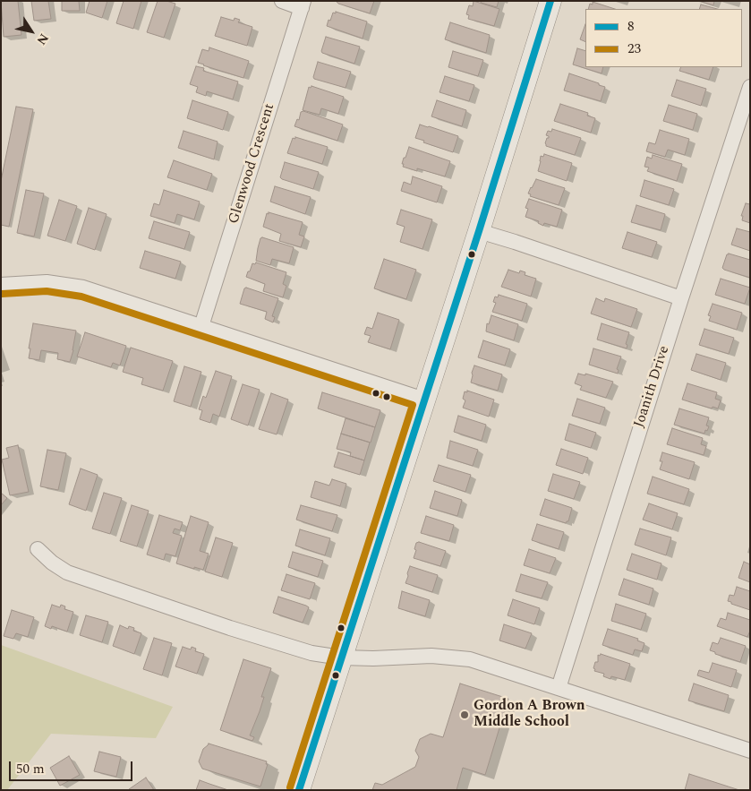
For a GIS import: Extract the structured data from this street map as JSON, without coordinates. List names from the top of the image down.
{
  "streets": {
    "street": ["Glenwood Crescent", "Joanith Drive"]
  },
  "places": ["Gordon A Brown Middle School"],
  "lines": ["transit line 8", "transit line 23"],
  "legend": ["8", "23"],
  "scale_bar": "50 m",
  "north": "bottom right"
}
